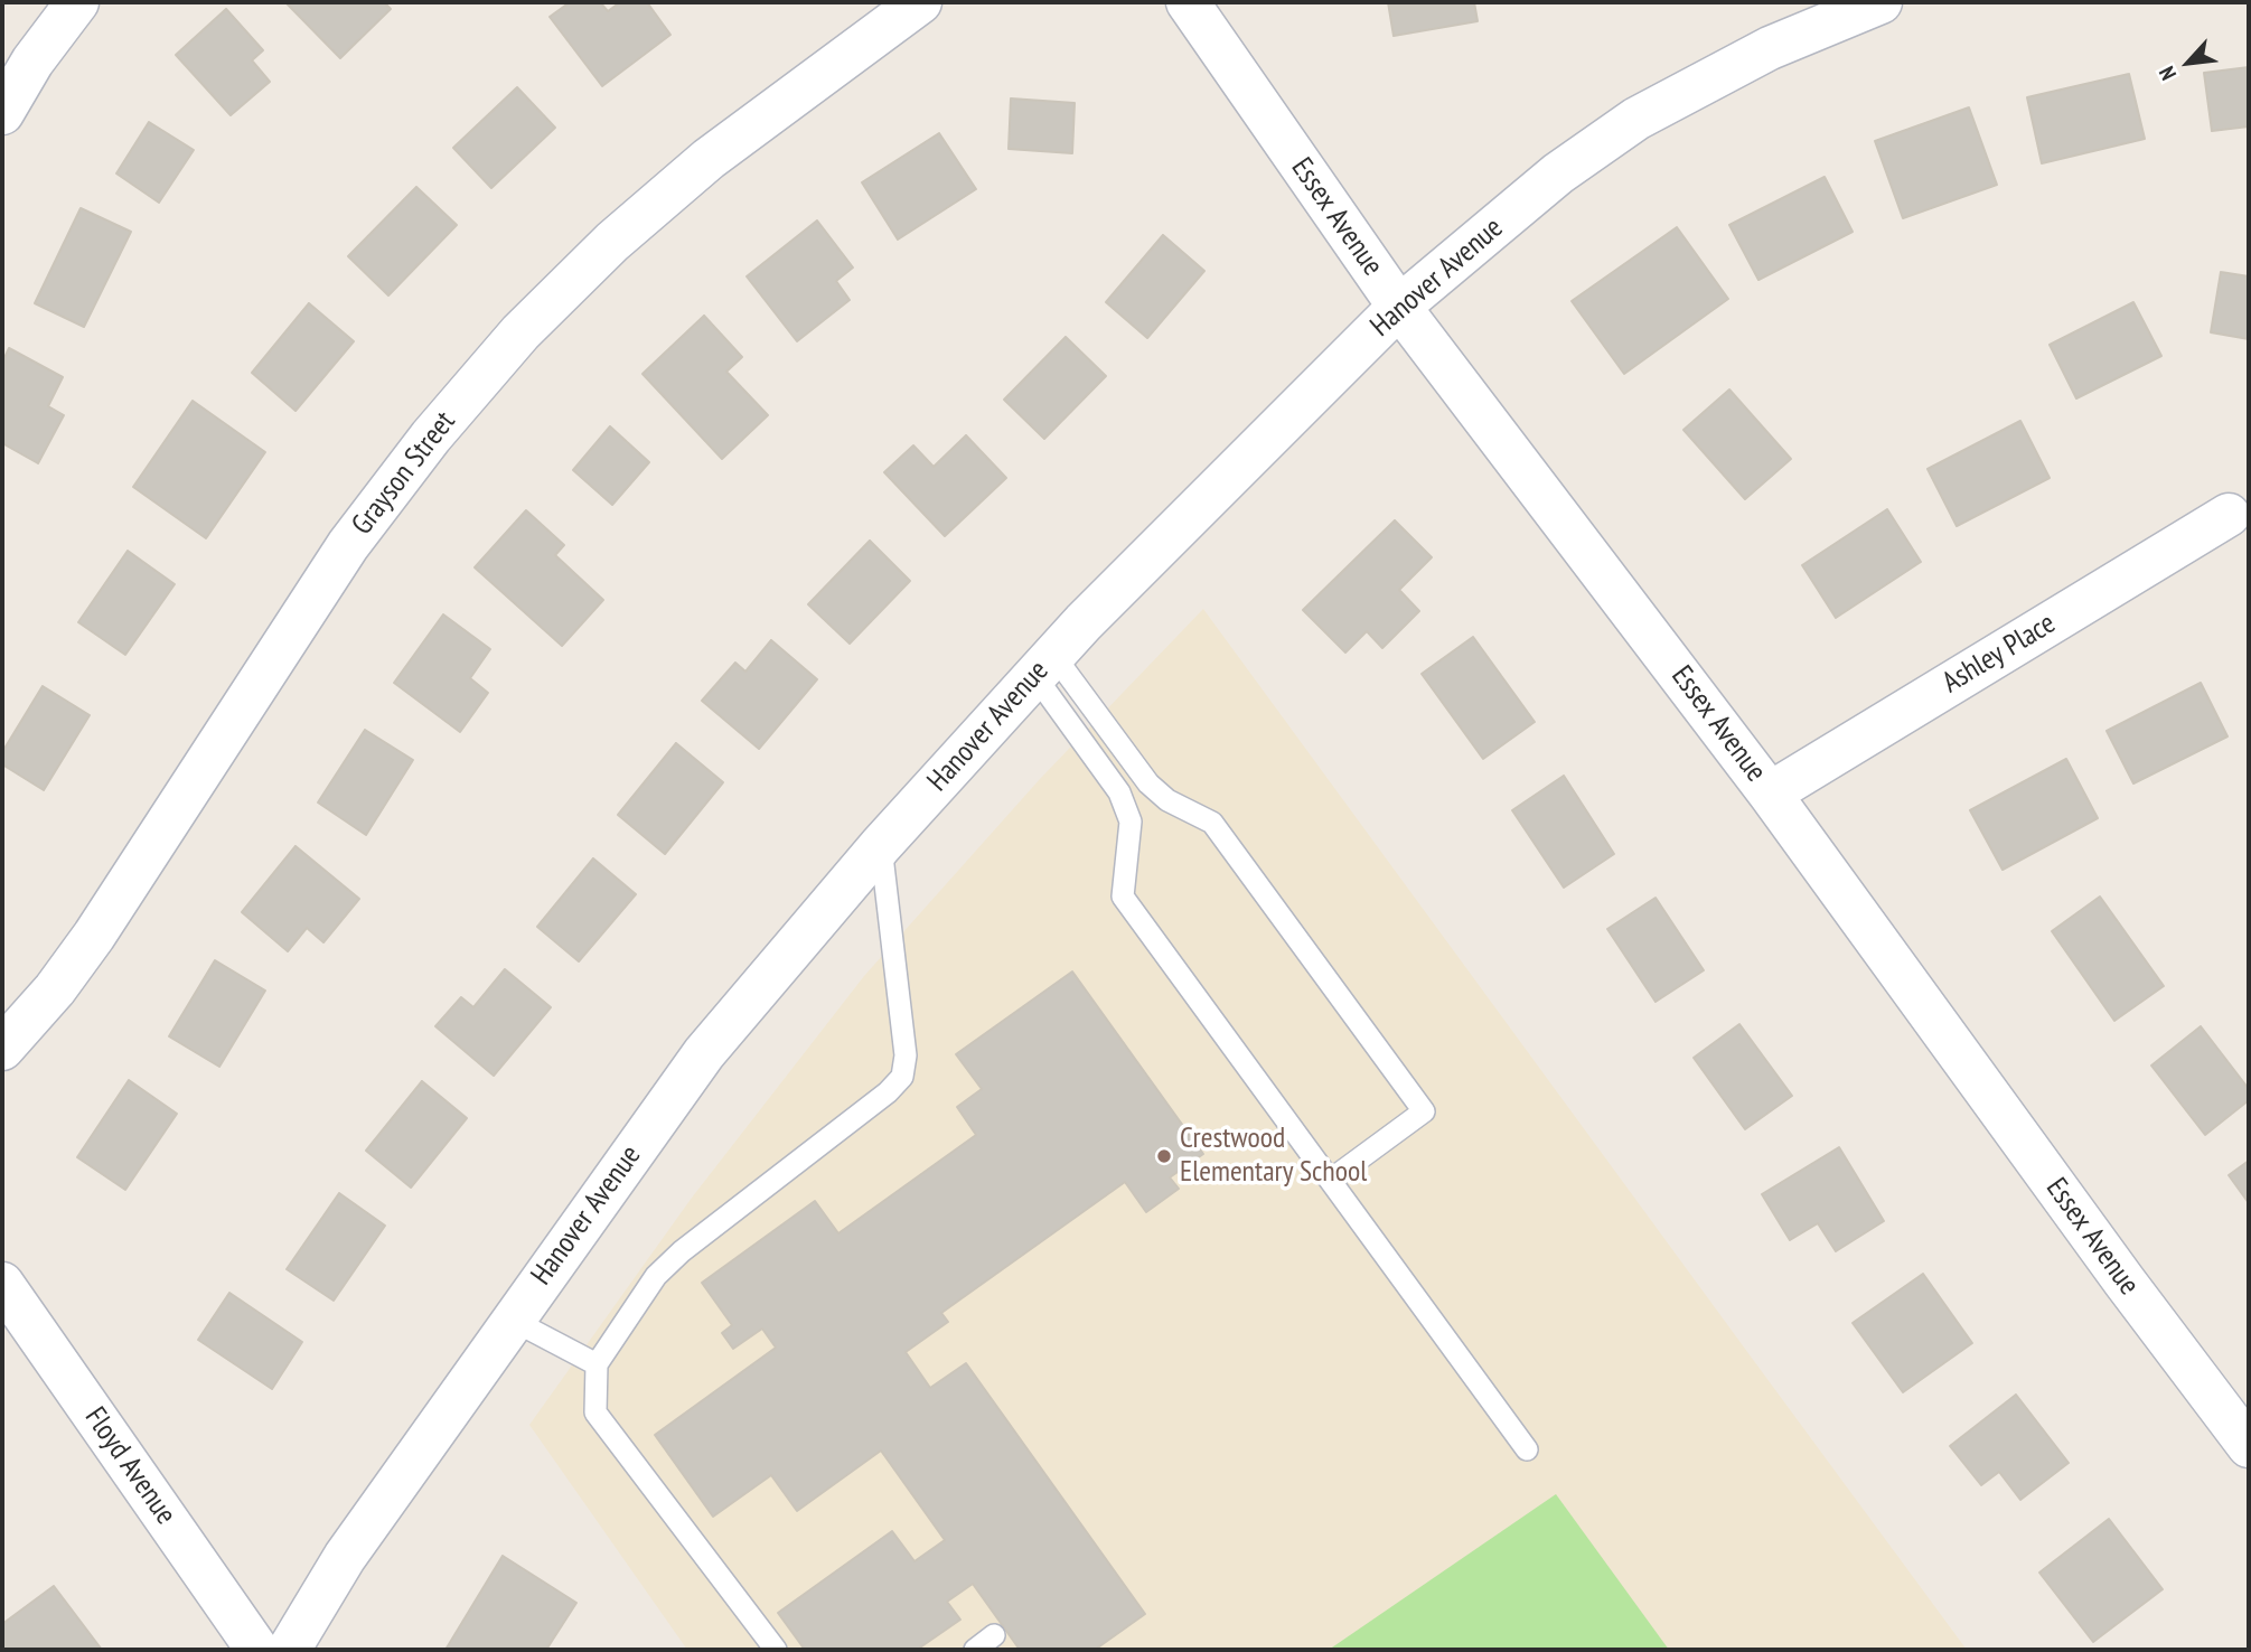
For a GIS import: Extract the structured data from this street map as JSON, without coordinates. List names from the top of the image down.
{
  "streets": {
    "street": [
      "Essex Avenue",
      "Hanover Avenue",
      "Grayson Street",
      "Ashley Place",
      "Floyd Avenue"
    ]
  },
  "crossings": [
    ["Essex Avenue", "Hanover Avenue"],
    ["Essex Avenue", "Ashley Place"]
  ],
  "places": ["Crestwood Elementary School"],
  "north": "bottom left"
}
